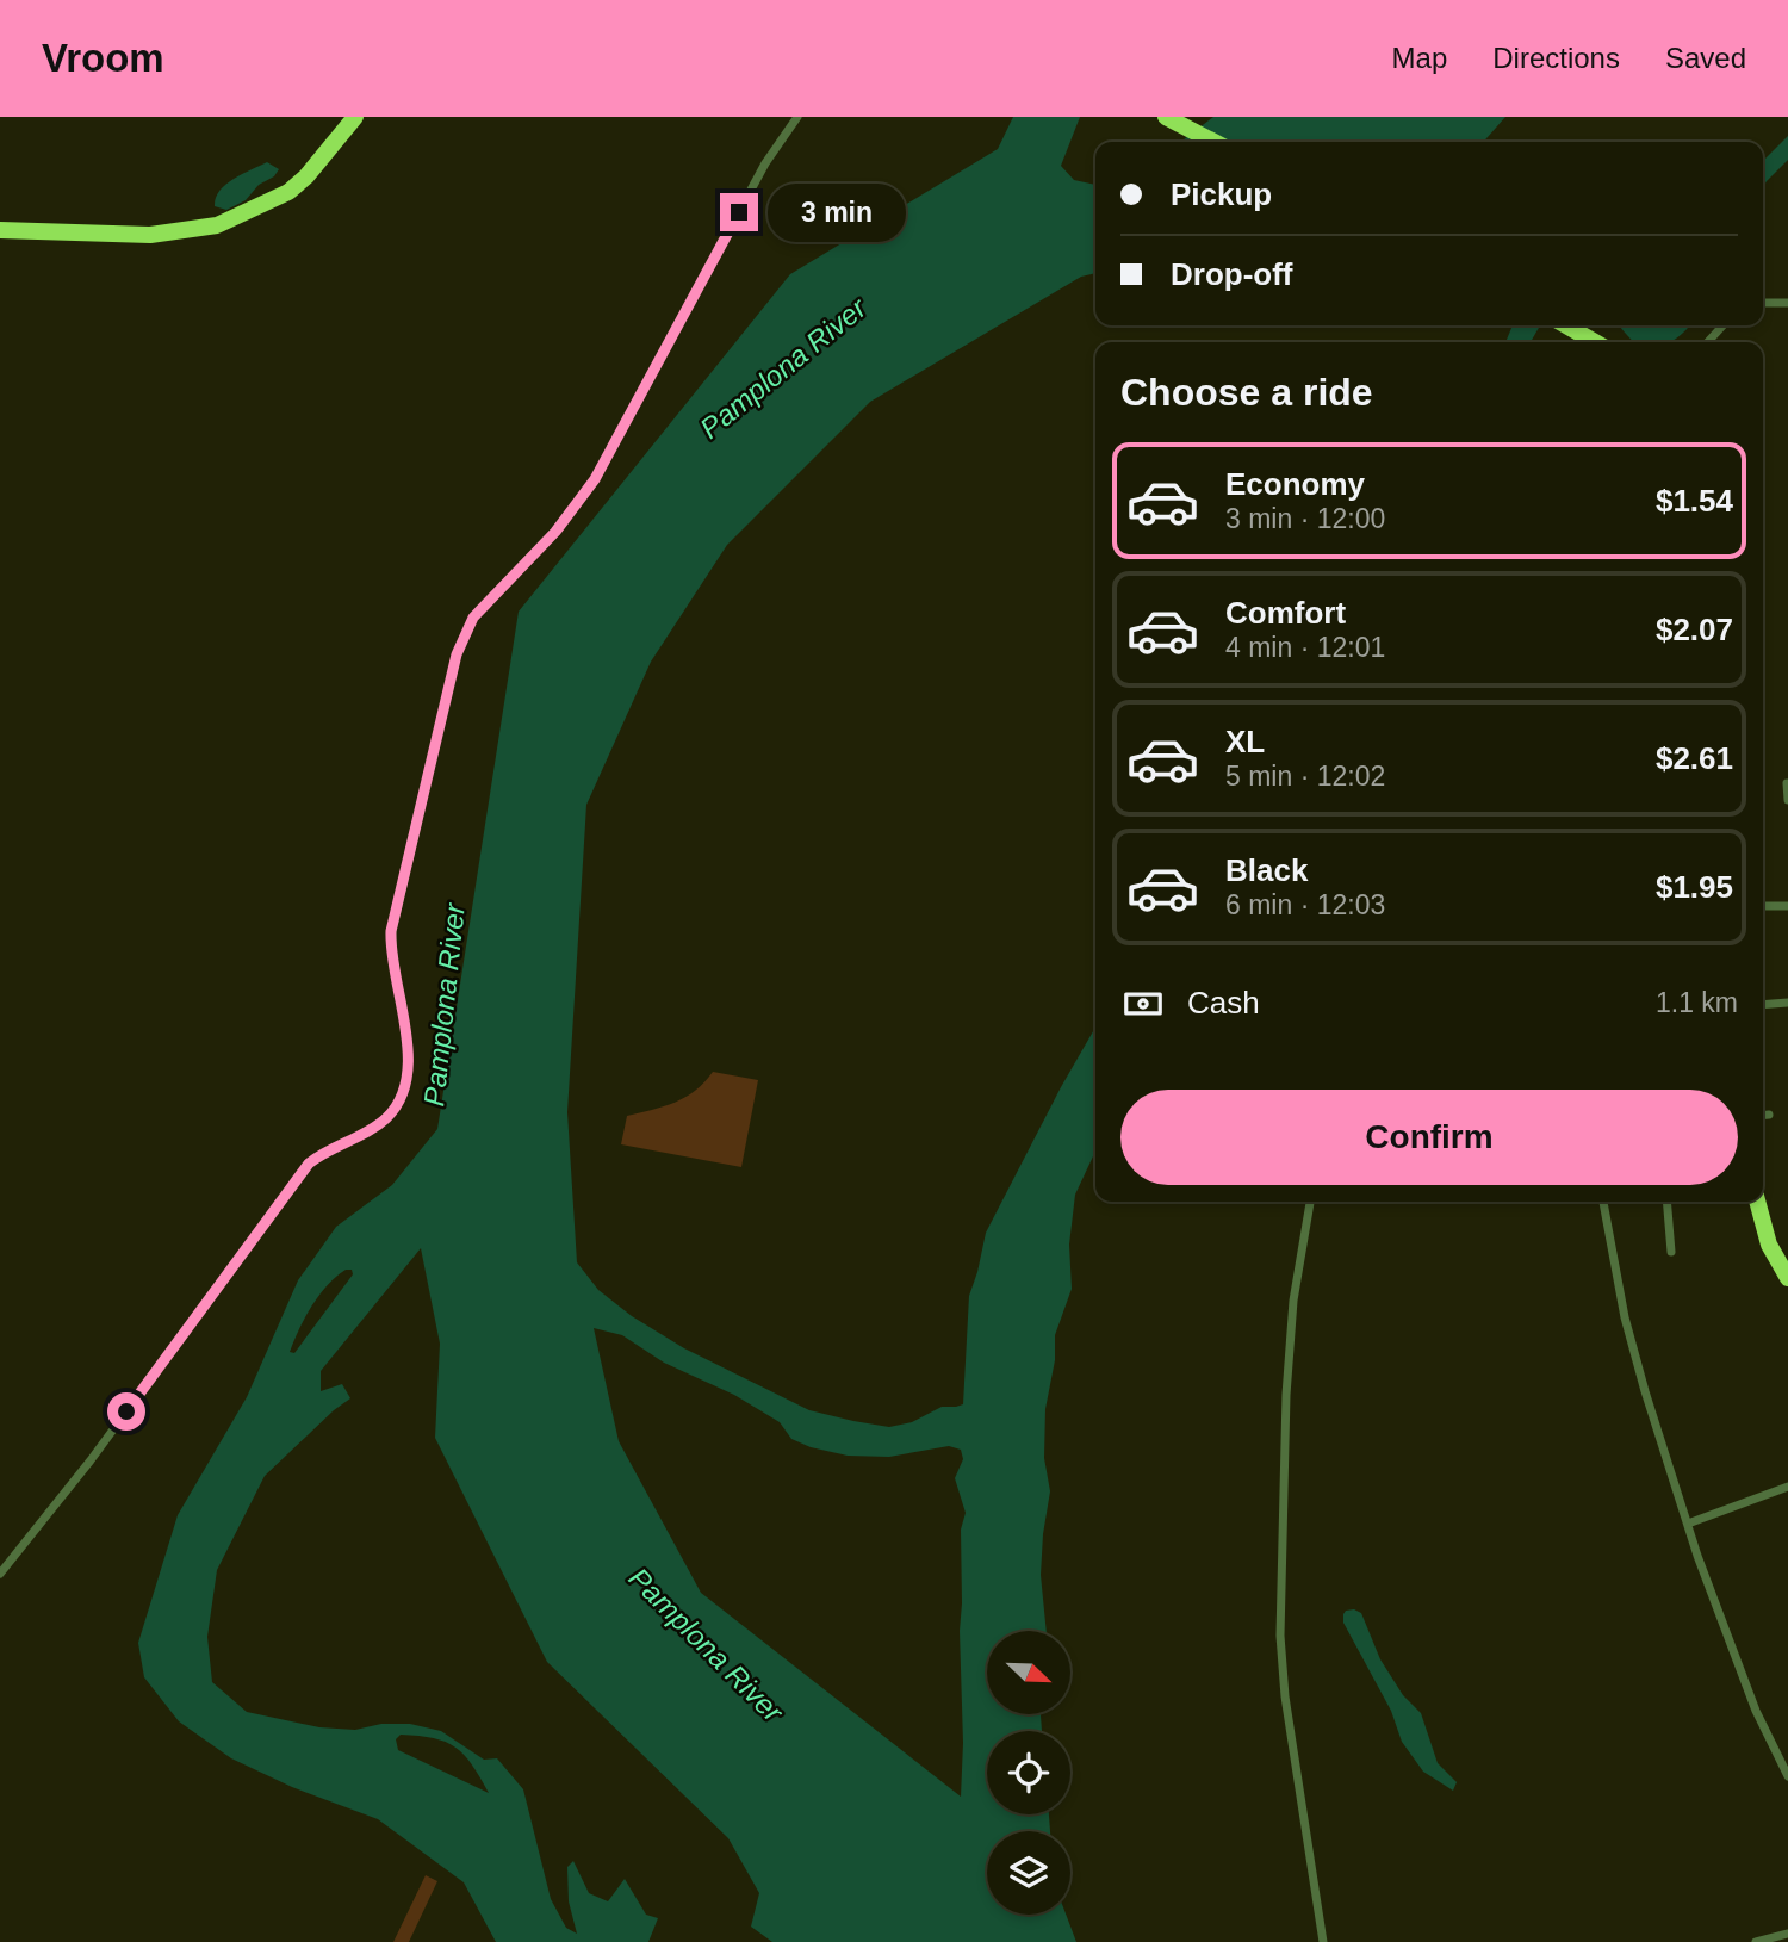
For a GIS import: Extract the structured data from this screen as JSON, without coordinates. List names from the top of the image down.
{
  "water": ["Pamplona River"],
  "north": "bottom right",
  "page": {
    "header": "Vroom",
    "nav": ["Map", "Directions", "Saved"],
    "banner": ["Pickup", "Drop-off"],
    "bubble": "3 min",
    "heading": "Choose a ride",
    "list": [
      {
        "name": "Economy",
        "note": "3 min · 12:00",
        "value": "$1.54"
      },
      {
        "name": "Comfort",
        "note": "4 min · 12:01",
        "value": "$2.07"
      },
      {
        "name": "XL",
        "note": "5 min · 12:02",
        "value": "$2.61"
      },
      {
        "name": "Black",
        "note": "6 min · 12:03",
        "value": "$1.95"
      }
    ],
    "pay": ["Cash", "1.1 km"],
    "buttons": "Confirm"
  }
}
